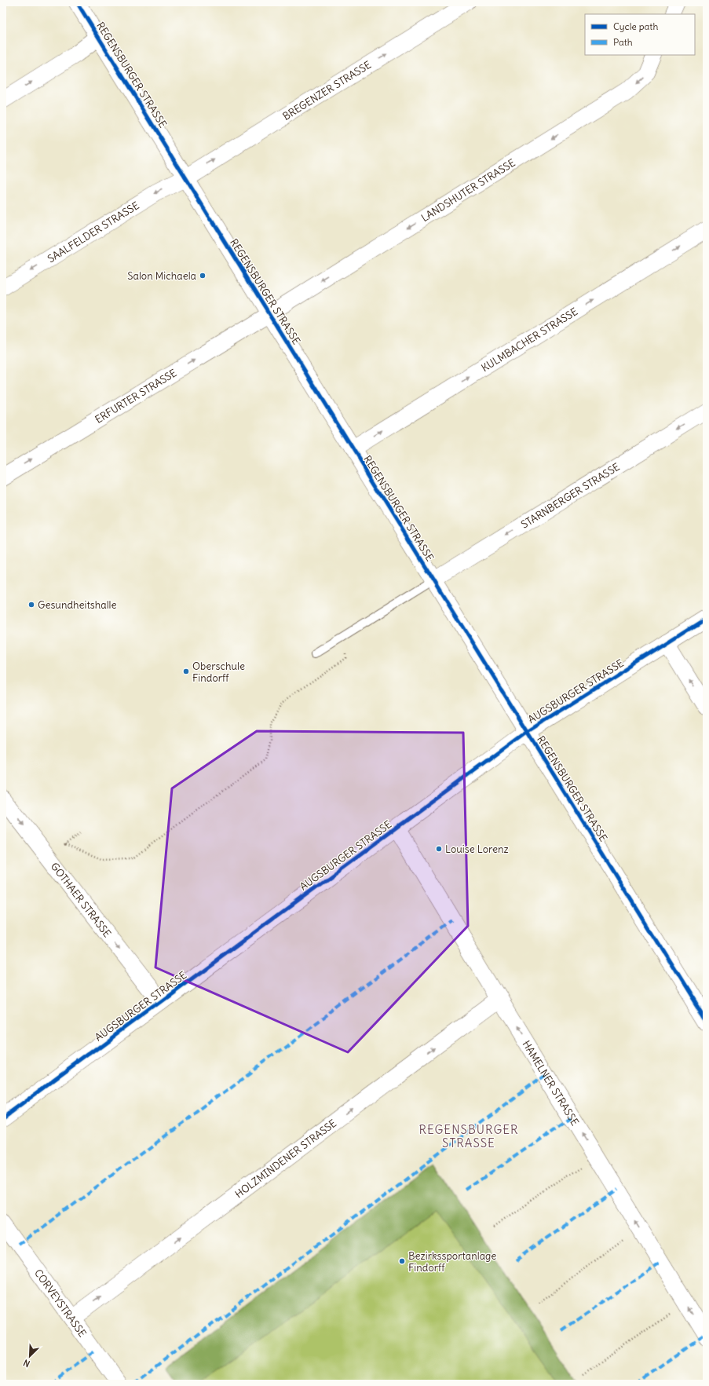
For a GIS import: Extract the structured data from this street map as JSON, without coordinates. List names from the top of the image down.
{
  "streets": {
    "street": [
      "REGENSBURGER STRASSE",
      "BREGENZER STRASSE",
      "LANDSHUTER STRASSE",
      "SAALFELDER STRASSE",
      "KULMBACHER STRASSE",
      "ERFURTER STRASSE",
      "STARNBERGER STRASSE",
      "AUGSBURGER STRASSE",
      "GOTHAER STRASSE",
      "HAMELNER STRASSE",
      "HOLZMINDENER STRASSE",
      "CORVEYSTRASSE"
    ]
  },
  "crossings": [
    ["REGENSBURGER STRASSE", "BREGENZER STRASSE"],
    ["REGENSBURGER STRASSE", "LANDSHUTER STRASSE"],
    ["REGENSBURGER STRASSE", "SAALFELDER STRASSE"],
    ["REGENSBURGER STRASSE", "KULMBACHER STRASSE"],
    ["REGENSBURGER STRASSE", "ERFURTER STRASSE"],
    ["REGENSBURGER STRASSE", "STARNBERGER STRASSE"],
    ["REGENSBURGER STRASSE", "AUGSBURGER STRASSE"],
    ["BREGENZER STRASSE", "SAALFELDER STRASSE"],
    ["LANDSHUTER STRASSE", "ERFURTER STRASSE"],
    ["AUGSBURGER STRASSE", "GOTHAER STRASSE"],
    ["AUGSBURGER STRASSE", "HAMELNER STRASSE"],
    ["HAMELNER STRASSE", "HOLZMINDENER STRASSE"],
    ["HOLZMINDENER STRASSE", "CORVEYSTRASSE"]
  ],
  "one_way": [
    "BREGENZER STRASSE",
    "LANDSHUTER STRASSE",
    "SAALFELDER STRASSE",
    "KULMBACHER STRASSE",
    "ERFURTER STRASSE",
    "STARNBERGER STRASSE",
    "GOTHAER STRASSE",
    "HAMELNER STRASSE",
    "HOLZMINDENER STRASSE"
  ],
  "districts": ["REGENSBURGER STRASSE"],
  "places": [
    "Salon Michaela",
    "Gesundheitshalle",
    "Oberschule Findorff",
    "Louise Lorenz",
    "Bezirkssportanlage Findorff"
  ],
  "legend": ["Cycle path", "Path"],
  "north": "bottom left"
}
